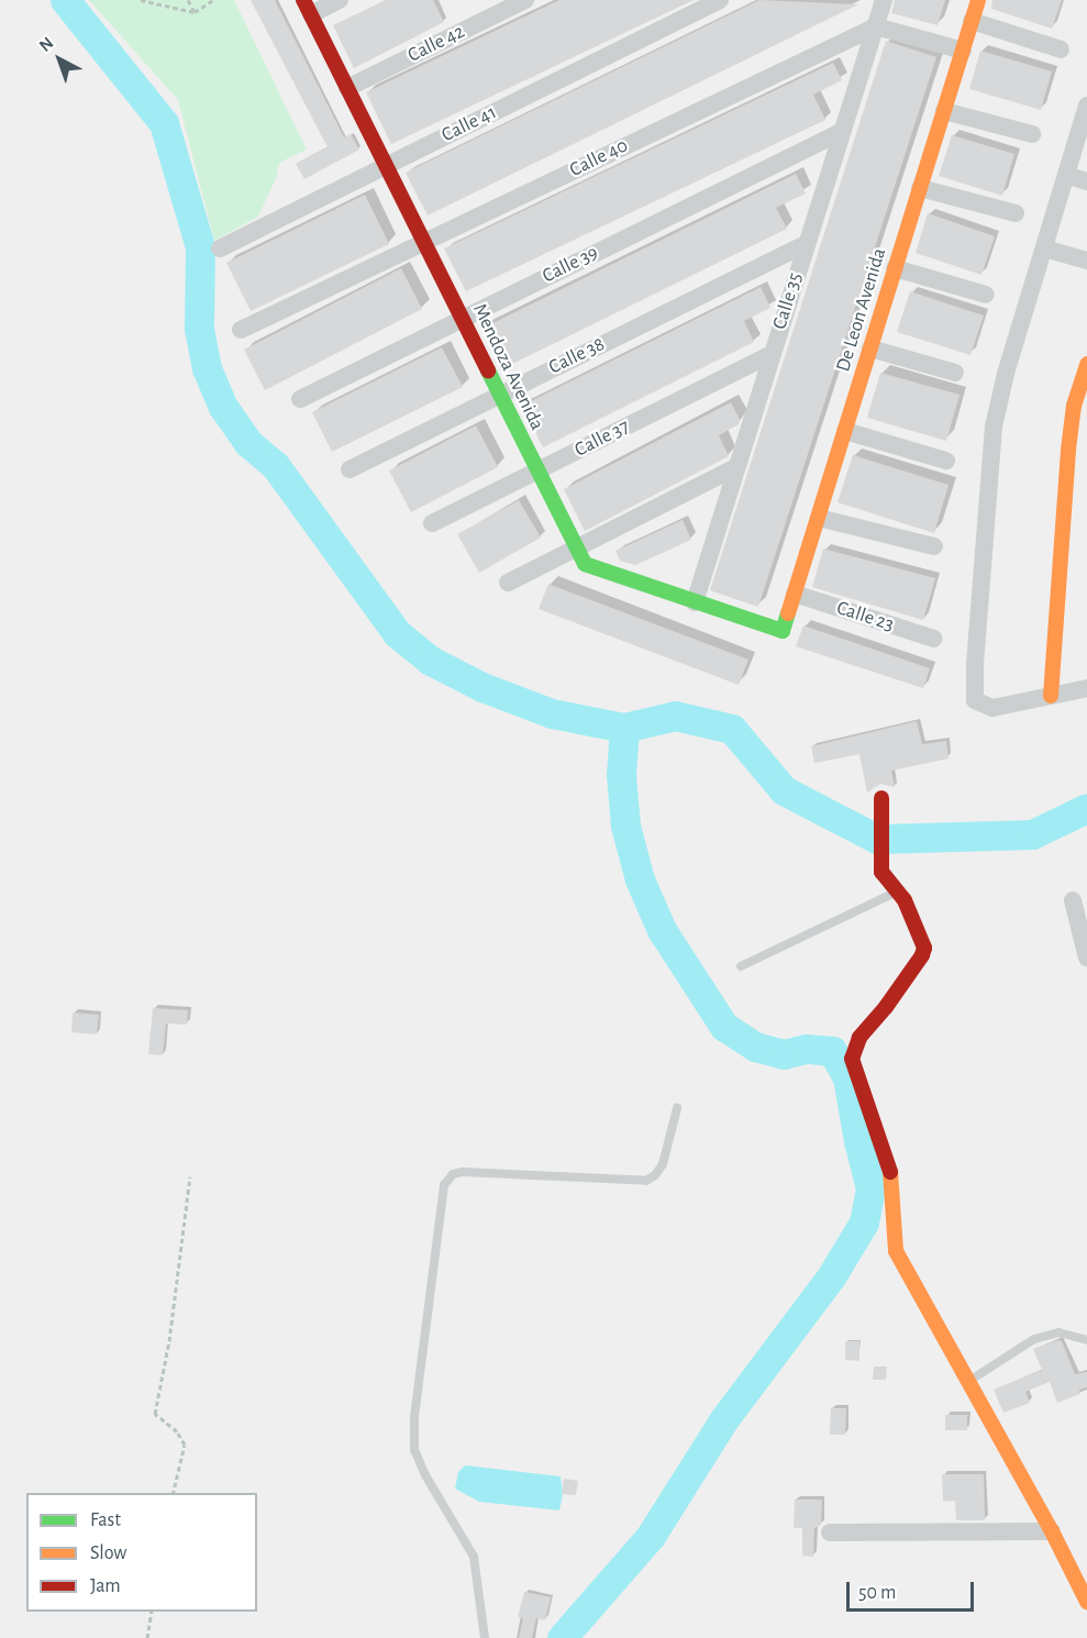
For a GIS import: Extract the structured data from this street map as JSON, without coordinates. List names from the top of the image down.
{
  "streets": {
    "street": [
      "Calle 42",
      "Calle 41",
      "Calle 40",
      "Calle 39",
      "Calle 35",
      "De Leon Avenida",
      "Calle 38",
      "Mendoza Avenida",
      "Calle 37",
      "Calle 23"
    ]
  },
  "crossings": [
    ["Calle 42", "Mendoza Avenida"],
    ["Calle 41", "Mendoza Avenida"],
    ["Calle 40", "Calle 35"],
    ["Calle 40", "Mendoza Avenida"],
    ["Calle 39", "Calle 35"],
    ["Calle 39", "Mendoza Avenida"],
    ["Calle 35", "Calle 38"],
    ["Calle 35", "Mendoza Avenida"],
    ["Calle 35", "Calle 37"],
    ["De Leon Avenida", "Mendoza Avenida"],
    ["De Leon Avenida", "Calle 23"],
    ["Calle 38", "Mendoza Avenida"],
    ["Mendoza Avenida", "Calle 37"]
  ],
  "legend": ["Fast", "Slow", "Jam"],
  "scale_bar": "50 m",
  "north": "top left"
}
